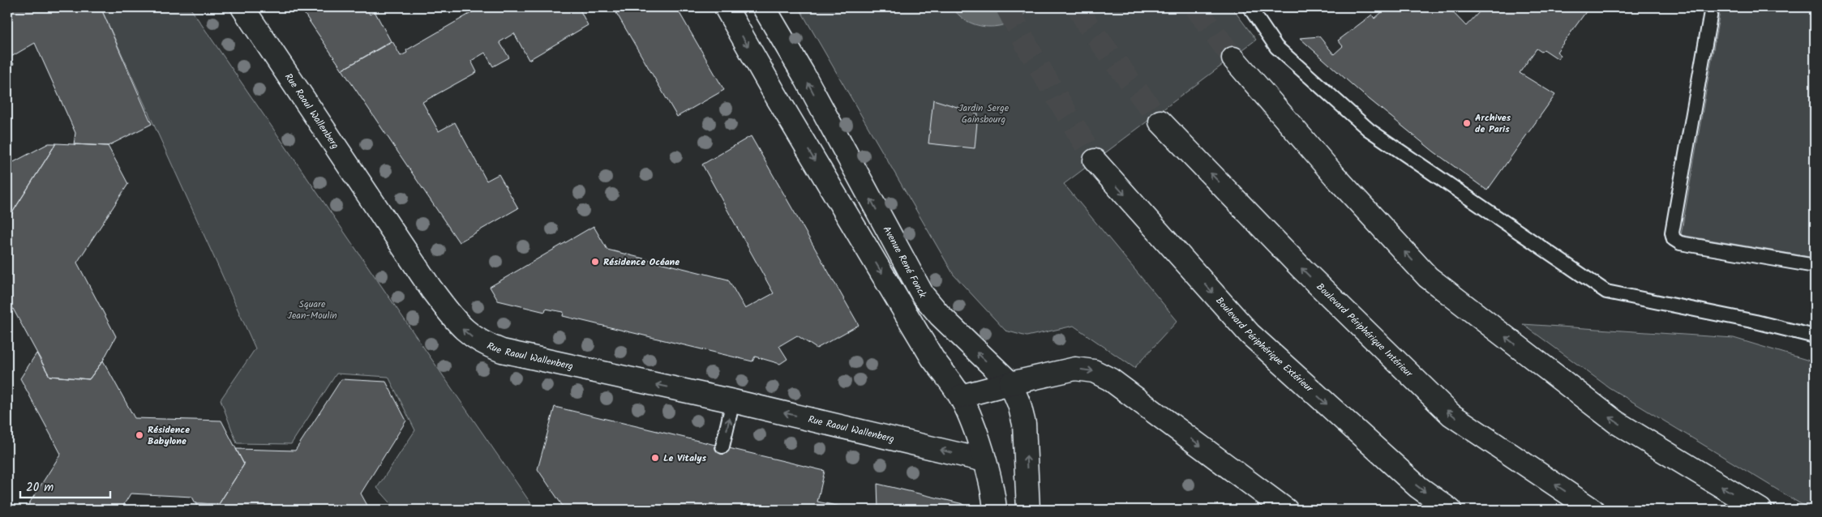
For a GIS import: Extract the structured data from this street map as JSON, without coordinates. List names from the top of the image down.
{
  "streets": {
    "main road": [
      "Rue Raoul Wallenberg",
      "Avenue René Fonck",
      "Boulevard Périphérique Intérieur",
      "Boulevard Périphérique Extérieur"
    ]
  },
  "one_way": ["Rue Raoul Wallenberg"],
  "parks": ["Jardin Serge Gainsbourg", "Square Jean-Moulin"],
  "places": [
    "Archives de Paris",
    "Résidence Océane",
    "Résidence Babylone",
    "Le Vitalys"
  ],
  "scale_bar": "20 m"
}
